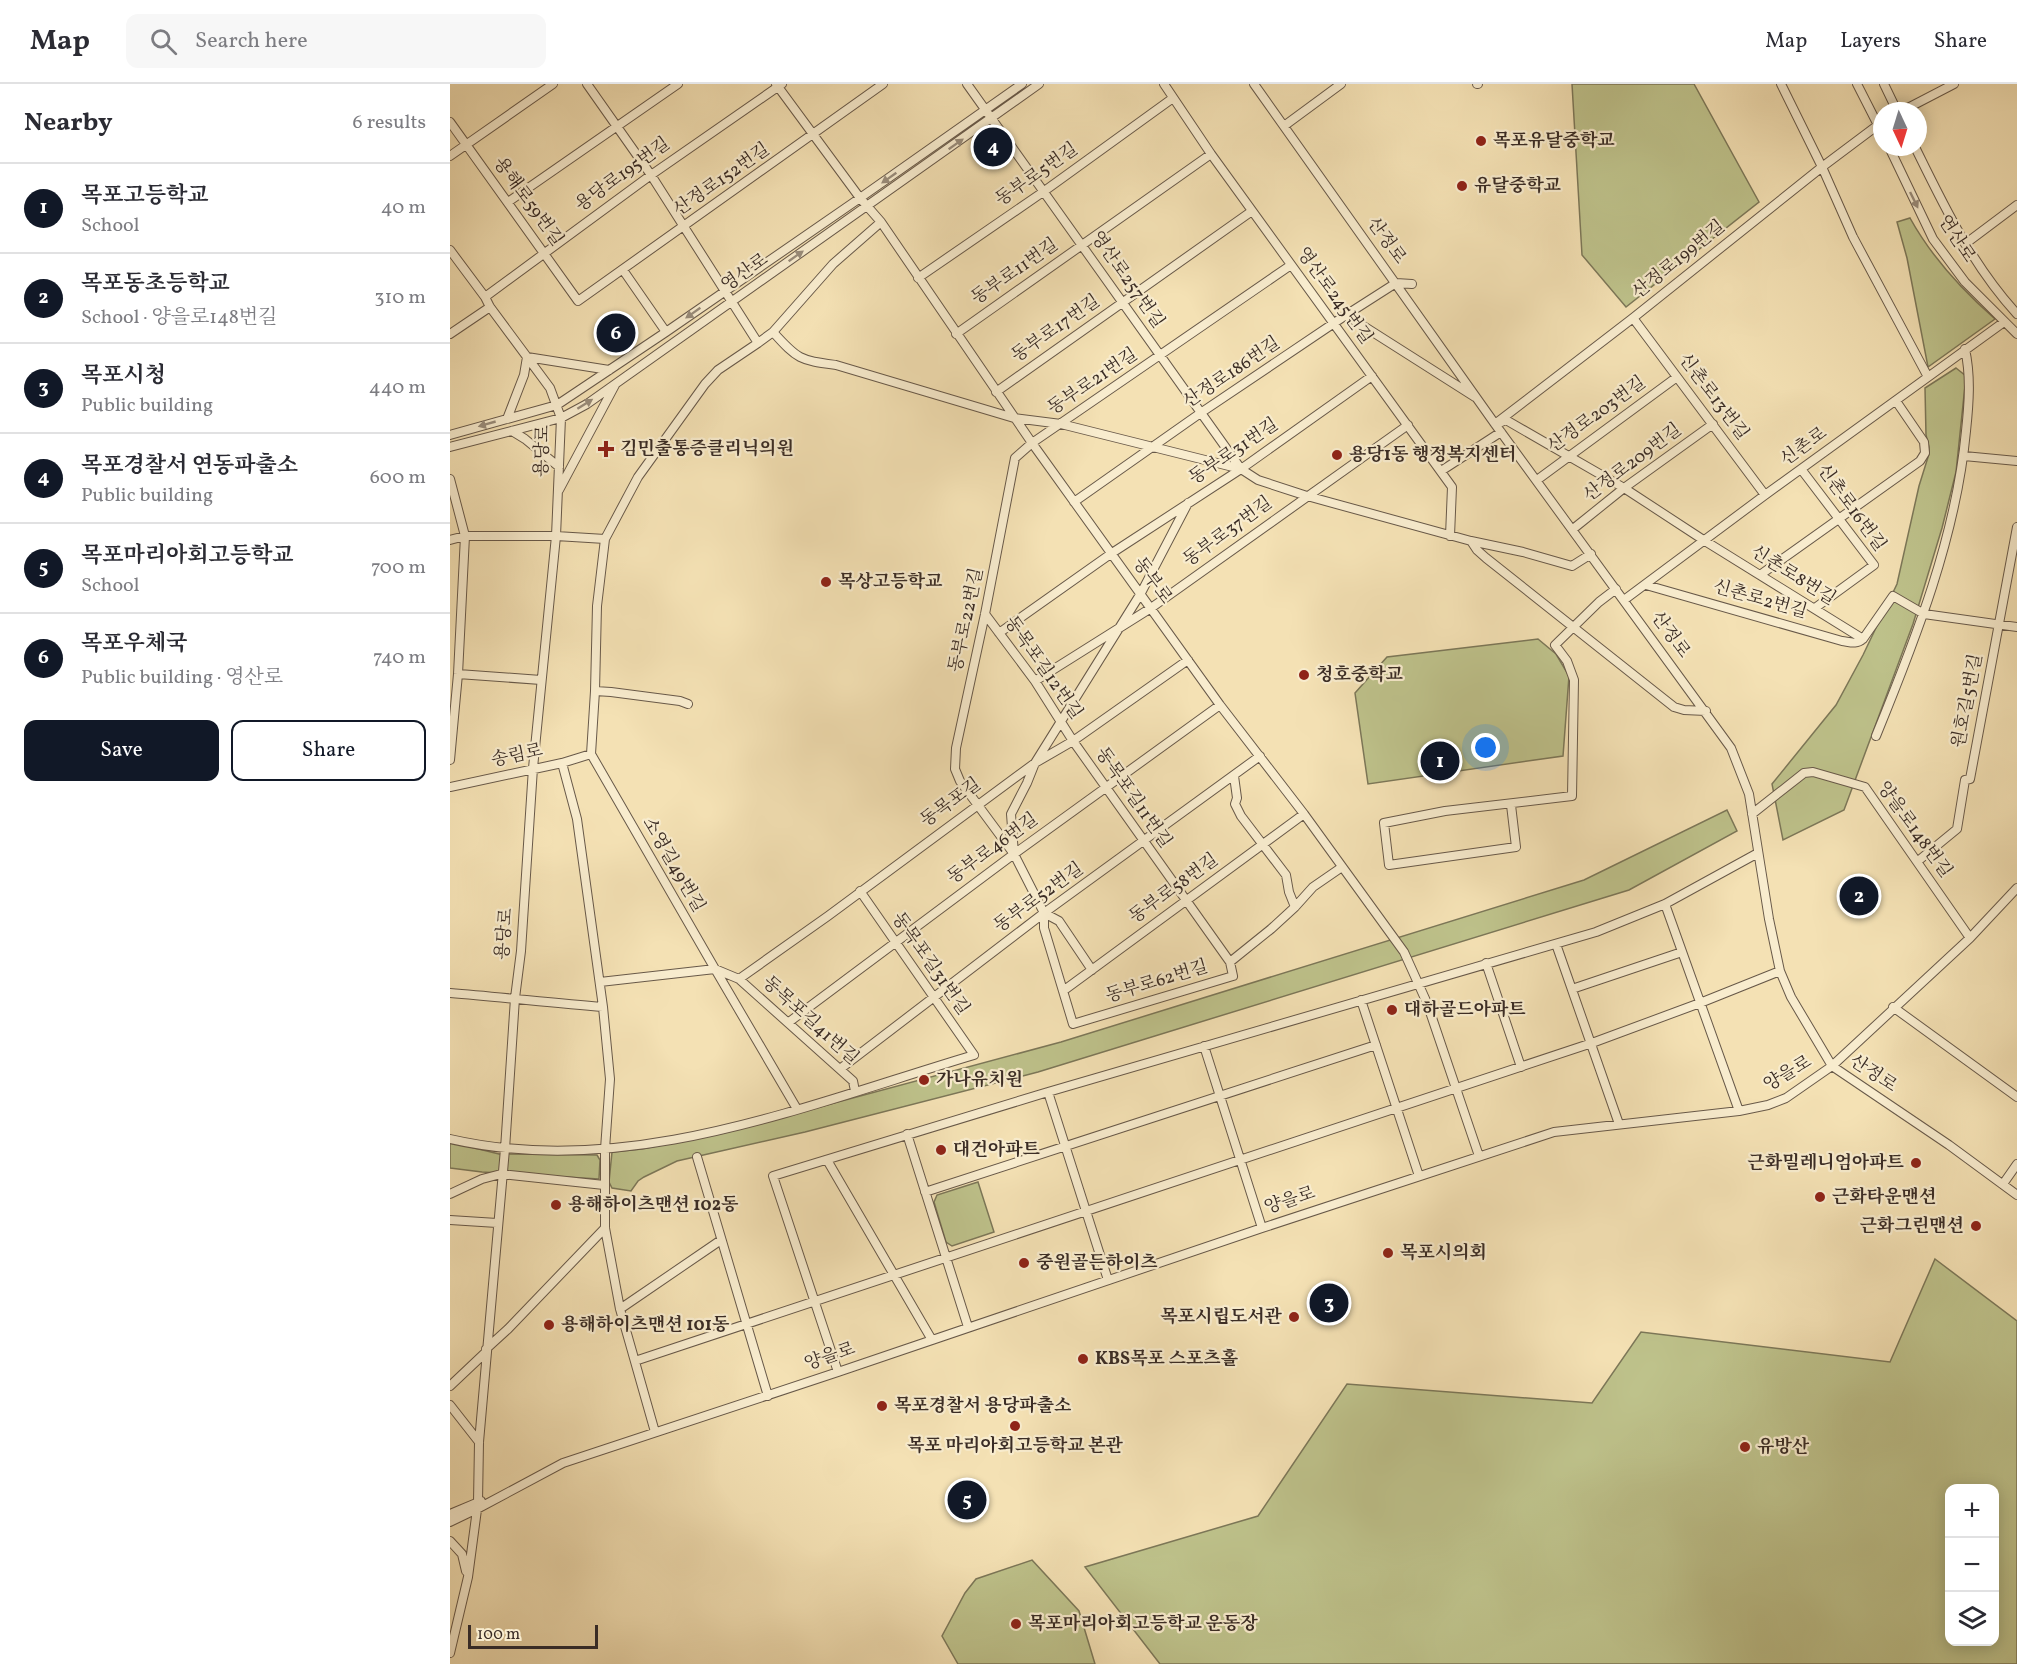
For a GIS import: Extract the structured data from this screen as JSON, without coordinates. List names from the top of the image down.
{
  "streets": {
    "street": [
      "용당로195번길",
      "동부로5번길",
      "산정로152번길",
      "용해로59번길",
      "연산로",
      "산정로",
      "산정로199번길",
      "동부로11번길",
      "영산로",
      "영산로257번길",
      "영산로245번길",
      "동부로17번길",
      "산정로186번길",
      "동부로21번길",
      "신촌로13번길",
      "산정로203번길",
      "신촌로",
      "용당로",
      "동부로31번길",
      "산정로209번길",
      "신촌로16번길",
      "동부로37번길",
      "신촌로8번길",
      "동부로",
      "신촌로2번길",
      "동부로22번길",
      "동목포길12번길",
      "원호길5번길",
      "송림로",
      "동목포길11번길",
      "동목포길",
      "양을로148번길",
      "동부로46번길",
      "소영길49번길",
      "동부로58번길",
      "동부로52번길",
      "동목포길31번길",
      "동부로62번길",
      "동목포길41번길",
      "양을로"
    ]
  },
  "crossings": [
    ["용당로195번길", "용해로59번길"],
    ["용당로195번길", "용당로"],
    ["용당로195번길", "동부로"],
    ["동부로5번길", "영산로257번길"],
    ["동부로5번길", "영산로245번길"],
    ["동부로5번길", "동부로"],
    ["산정로152번길", "용해로59번길"],
    ["산정로152번길", "동부로"],
    ["연산로", "신촌로"],
    ["산정로", "산정로199번길"],
    ["산정로", "산정로186번길"],
    ["산정로", "산정로203번길"],
    ["산정로", "신촌로"],
    ["산정로", "산정로209번길"],
    ["산정로", "신촌로8번길"],
    ["산정로", "양을로148번길"],
    ["산정로", "양을로"],
    ["산정로199번길", "신촌로13번길"],
    ["산정로199번길", "신촌로8번길"],
    ["동부로11번길", "영산로257번길"],
    ["동부로11번길", "영산로245번길"],
    ["동부로11번길", "동부로"],
    ["영산로", "영산로257번길"],
    ["영산로", "용당로"],
    ["영산로", "동부로"],
    ["영산로257번길", "동부로17번길"],
    ["영산로257번길", "산정로186번길"],
    ["영산로257번길", "동부로21번길"],
    ["영산로257번길", "동부로31번길"],
    ["영산로245번길", "동부로17번길"],
    ["영산로245번길", "산정로186번길"],
    ["영산로245번길", "동부로21번길"],
    ["영산로245번길", "동부로31번길"],
    ["영산로245번길", "동부로37번길"],
    ["동부로17번길", "동부로"],
    ["산정로186번길", "동부로"],
    ["동부로21번길", "동부로"],
    ["동부로21번길", "동부로22번길"],
    ["신촌로13번길", "산정로203번길"],
    ["신촌로13번길", "신촌로"],
    ["신촌로13번길", "산정로209번길"],
    ["산정로203번길", "신촌로8번길"],
    ["신촌로", "신촌로16번길"],
    ["신촌로", "신촌로8번길"],
    ["신촌로", "신촌로2번길"],
    ["용당로", "송림로"],
    ["용당로", "양을로"],
    ["동부로31번길", "동부로"],
    ["동부로31번길", "동목포길12번길"],
    ["산정로209번길", "신촌로8번길"],
    ["신촌로16번길", "신촌로8번길"],
    ["동부로37번길", "동부로"],
    ["동부로37번길", "동목포길12번길"],
    ["신촌로8번길", "신촌로2번길"],
    ["동부로", "동부로22번길"],
    ["동부로", "동목포길"],
    ["동부로", "동부로46번길"],
    ["동부로", "동부로58번길"],
    ["동부로", "동부로52번길"],
    ["동부로", "동부로62번길"],
    ["동부로", "양을로"],
    ["동부로22번길", "동목포길12번길"],
    ["동부로22번길", "동목포길"],
    ["동부로22번길", "동부로46번길"],
    ["동목포길12번길", "동목포길11번길"],
    ["동목포길12번길", "동목포길"],
    ["원호길5번길", "양을로148번길"],
    ["송림로", "소영길49번길"],
    ["동목포길11번길", "동목포길"],
    ["동목포길11번길", "동부로46번길"],
    ["동목포길11번길", "동부로58번길"],
    ["동목포길11번길", "동부로52번길"],
    ["동목포길11번길", "동부로62번길"],
    ["동목포길", "동목포길31번길"],
    ["동목포길", "동목포길41번길"],
    ["양을로148번길", "양을로"],
    ["동부로46번길", "동목포길31번길"],
    ["동부로46번길", "동목포길41번길"],
    ["동부로58번길", "동부로62번길"],
    ["동부로52번길", "동목포길31번길"],
    ["동부로52번길", "동목포길41번길"],
    ["동목포길31번길", "동목포길41번길"]
  ],
  "places": {
    "other": [
      "목포유달중학교",
      "유달중학교",
      "용당1동 행정복지센터",
      "목상고등학교",
      "청호중학교",
      "대하골드아파트",
      "가나유치원",
      "대건아파트",
      "근화밀레니엄아파트",
      "근화타운맨션",
      "용해하이츠맨션 102동",
      "근화그린맨션",
      "목포시의회",
      "중원골든하이츠",
      "목포시립도서관",
      "용해하이츠맨션 101동",
      "KBS목포 스포츠홀",
      "목포경찰서 용당파출소",
      "목포 마리아회고등학교 본관",
      "유방산",
      "목포마리아회고등학교 운동장"
    ],
    "health": ["김민출통증클리닉의원"]
  },
  "scale_bar": "100 m",
  "north": "bottom",
  "page": {
    "header": "Map",
    "search": "Search here",
    "nav": ["Map", "Layers", "Share"],
    "heading": ["Nearby", "6 results"],
    "pins": [
      "4",
      "6",
      "1",
      "2",
      "3",
      "5"
    ],
    "list": [
      {
        "mark": "1",
        "name": "목포고등학교",
        "note": "School",
        "value": "40 m"
      },
      {
        "mark": "2",
        "name": "목포동초등학교",
        "note": "School · 양을로148번길",
        "value": "310 m"
      },
      {
        "mark": "3",
        "name": "목포시청",
        "note": "Public building",
        "value": "440 m"
      },
      {
        "mark": "4",
        "name": "목포경찰서 연동파출소",
        "note": "Public building",
        "value": "600 m"
      },
      {
        "mark": "5",
        "name": "목포마리아회고등학교",
        "note": "School",
        "value": "700 m"
      },
      {
        "mark": "6",
        "name": "목포우체국",
        "note": "Public building · 영산로",
        "value": "740 m"
      }
    ],
    "buttons": ["Save", "Share"],
    "map_buttons": ["+", "−"],
    "scale": "100 m"
  }
}
